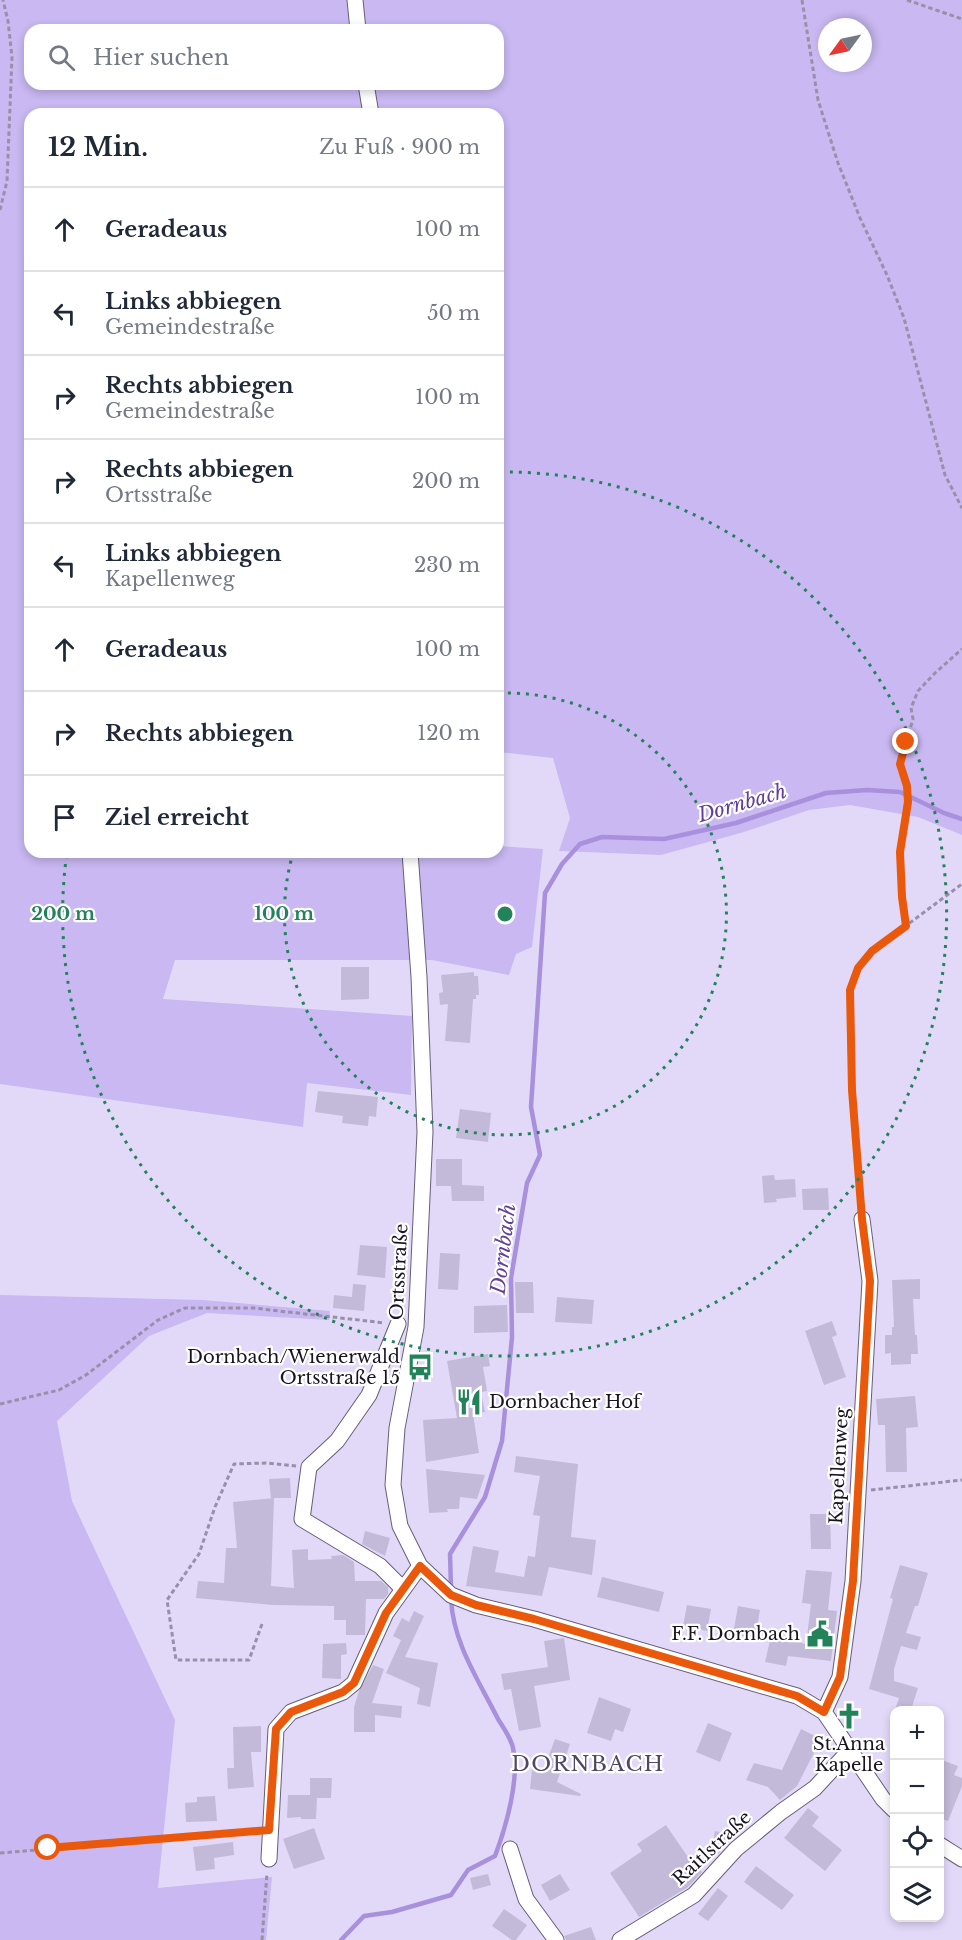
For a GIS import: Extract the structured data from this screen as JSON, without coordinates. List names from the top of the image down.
{
  "streets": {
    "street": ["Ortsstraße", "Kapellenweg", "Raitlstraße"]
  },
  "crossings": [
    ["Ortsstraße", "Kapellenweg"],
    ["Ortsstraße", "Raitlstraße"]
  ],
  "districts": ["DORNBACH"],
  "water": ["Dornbach"],
  "places": {
    "bus stop": ["Dornbach/Wienerwald Ortsstraße 15"],
    "restaurant": ["Dornbacher Hof"],
    "public building": ["F.F. Dornbach"],
    "church": ["St.Anna Kapelle"]
  },
  "north": "bottom left",
  "page": {
    "search": "Hier suchen",
    "heading": ["12 Min.", "Zu Fuß · 900 m"],
    "list": [
      ["Geradeaus", "100 m"],
      ["Links abbiegen", "Gemeindestraße", "50 m"],
      ["Rechts abbiegen", "Gemeindestraße", "100 m"],
      ["Rechts abbiegen", "Ortsstraße", "200 m"],
      ["Links abbiegen", "Kapellenweg", "230 m"],
      ["Geradeaus", "100 m"],
      ["Rechts abbiegen", "120 m"],
      "Ziel erreicht"
    ],
    "map_buttons": ["+", "−"]
  },
  "rings": ["200 m", "100 m"]
}
